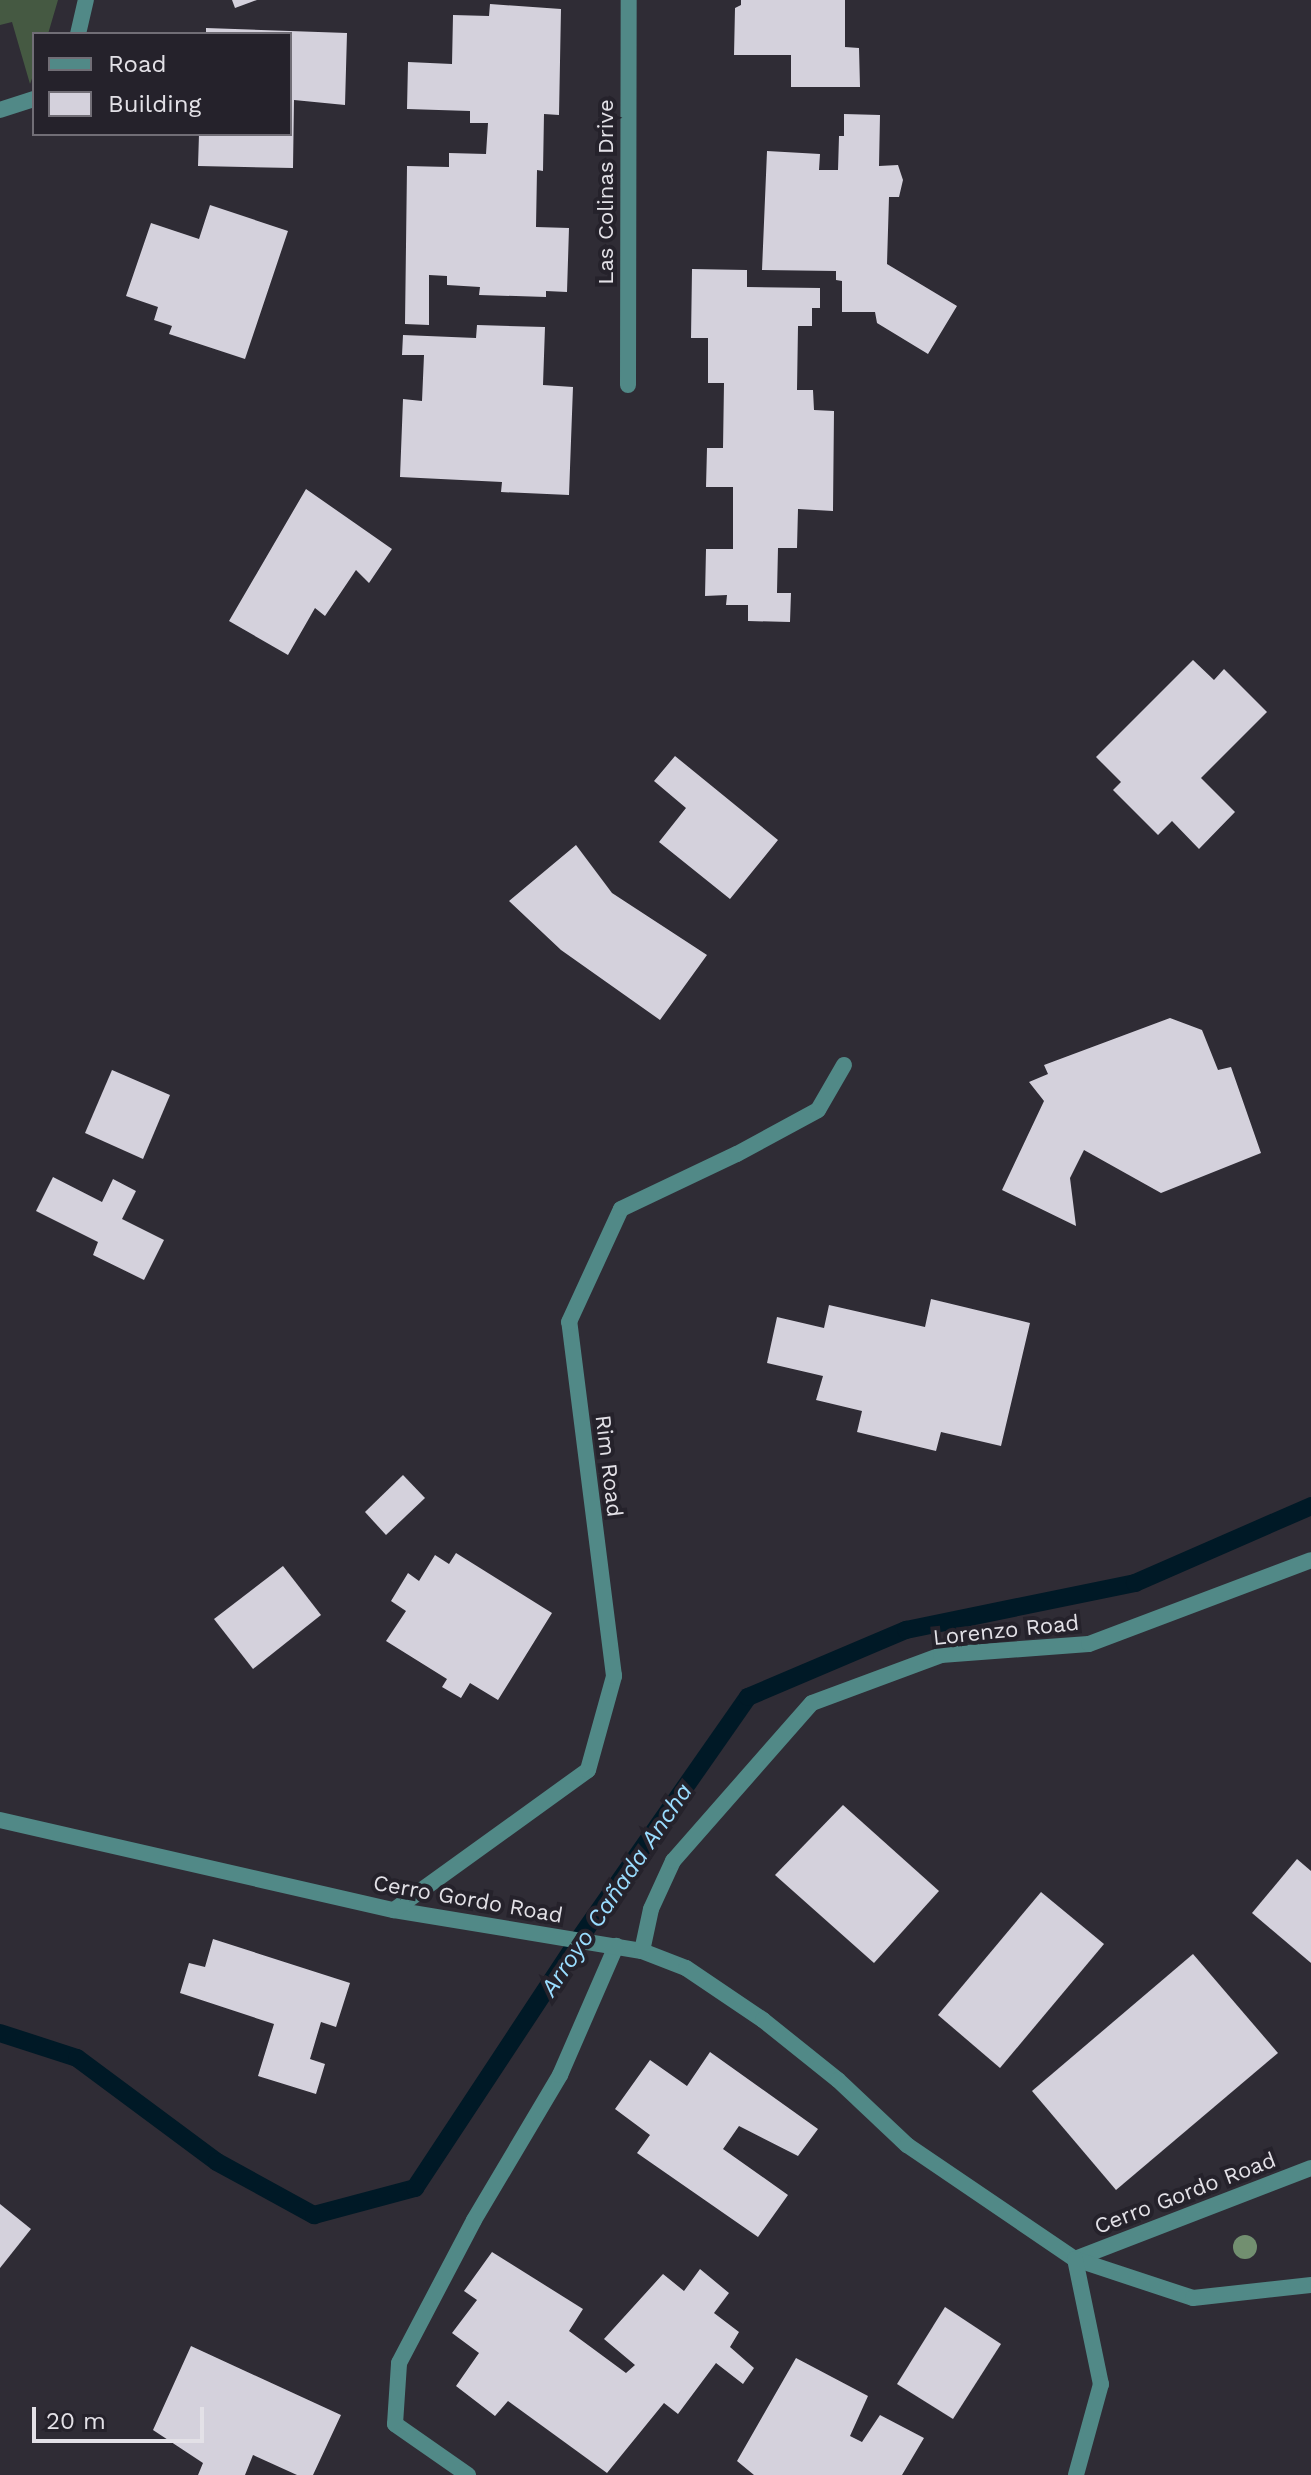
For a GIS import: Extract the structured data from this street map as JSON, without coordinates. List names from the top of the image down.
{
  "streets": {
    "street": [
      "Las Colinas Drive",
      "Rim Road",
      "Lorenzo Road",
      "Cerro Gordo Road"
    ]
  },
  "crossings": [
    ["Rim Road", "Cerro Gordo Road"],
    ["Lorenzo Road", "Cerro Gordo Road"]
  ],
  "water": ["Arroyo Cañada Ancha"],
  "legend": ["Road", "Building"],
  "scale_bar": "20 m"
}
